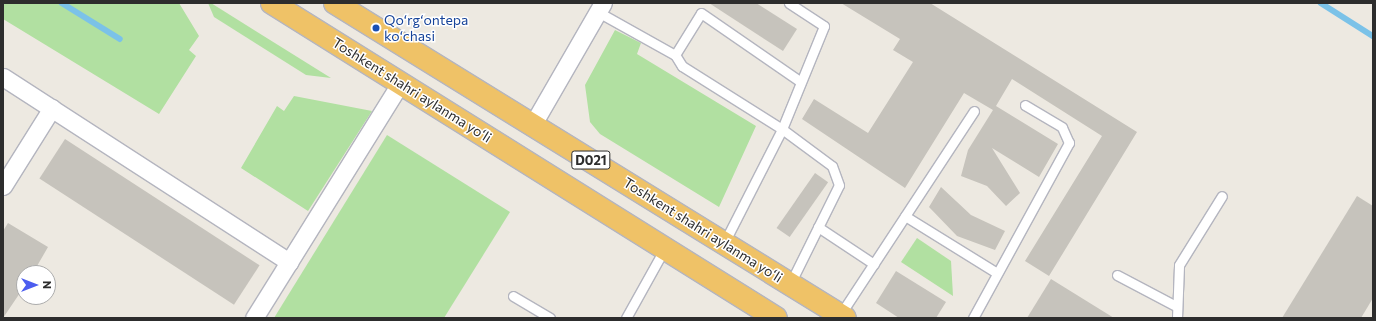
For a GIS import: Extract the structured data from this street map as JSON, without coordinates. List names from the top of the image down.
{
  "streets": {
    "highway": ["Toshkent shahri aylanma yoʻli", "D021"]
  },
  "places": ["Qoʻrgʻontepa koʻchasi"],
  "north": "right"
}
